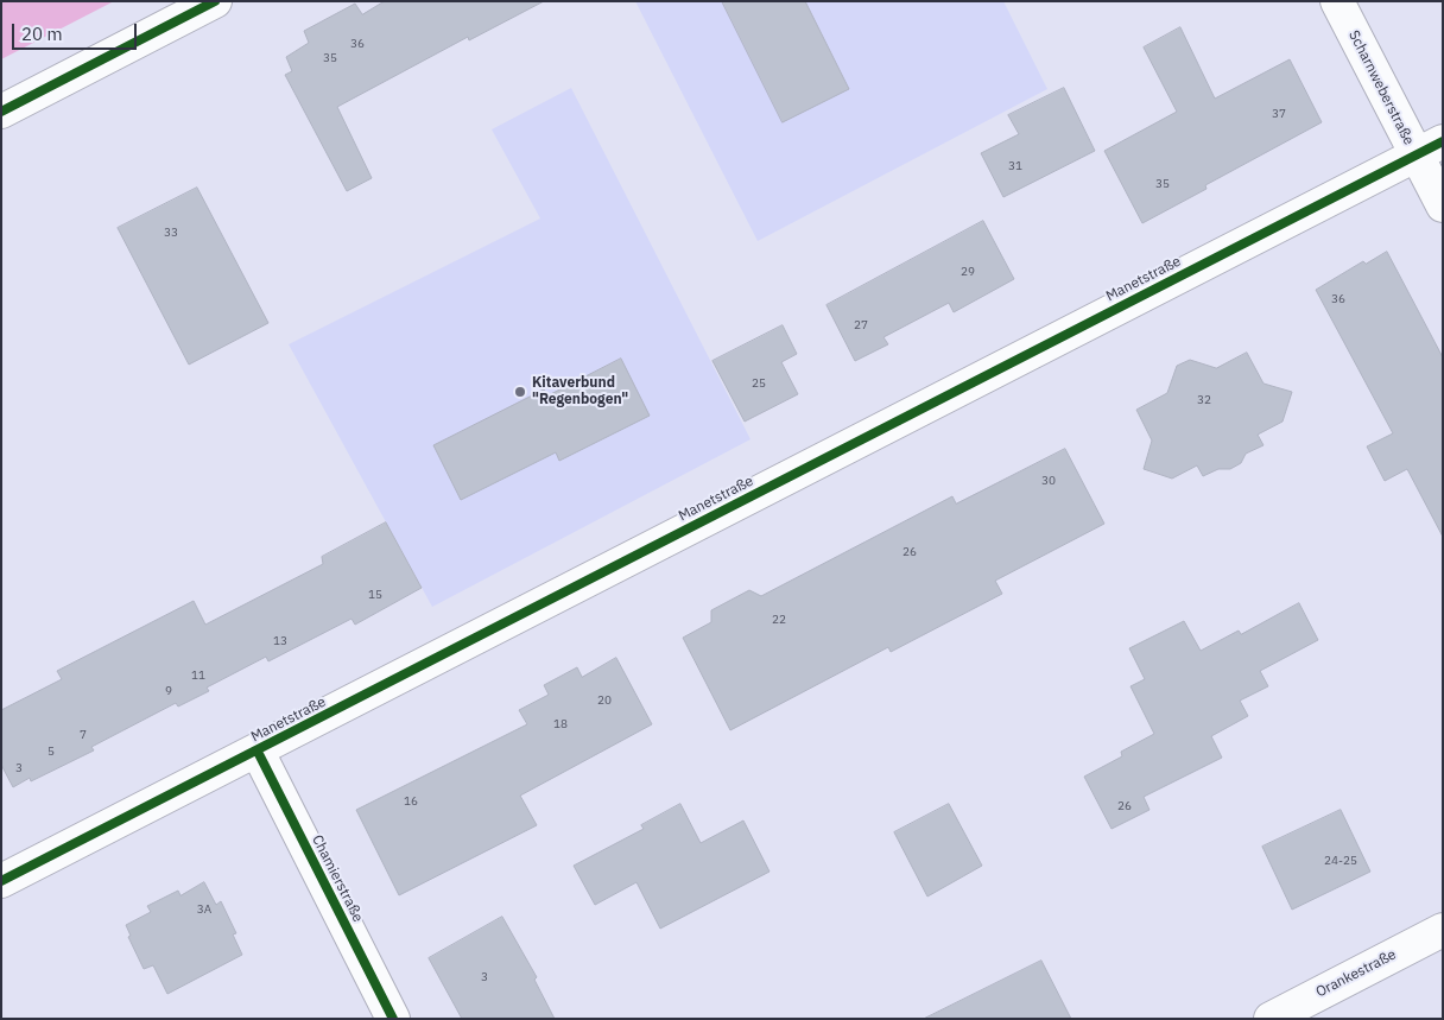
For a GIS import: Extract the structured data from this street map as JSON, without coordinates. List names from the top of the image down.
{
  "streets": {
    "street": [
      "Scharnweberstraße",
      "Manetstraße",
      "Chamierstraße",
      "Orankestraße"
    ]
  },
  "crossings": [
    ["Scharnweberstraße", "Manetstraße"],
    ["Manetstraße", "Chamierstraße"]
  ],
  "places": ["Kitaverbund \"Regenbogen\""],
  "house_numbers": [
    "36",
    "35",
    "37",
    "31",
    "35",
    "33",
    "29",
    "36",
    "27",
    "25",
    "32",
    "30",
    "26",
    "15",
    "22",
    "13",
    "11",
    "9",
    "20",
    "18",
    "7",
    "5",
    "3",
    "16",
    "26",
    "24-25",
    "3A",
    "3"
  ],
  "scale_bar": "20 m"
}
